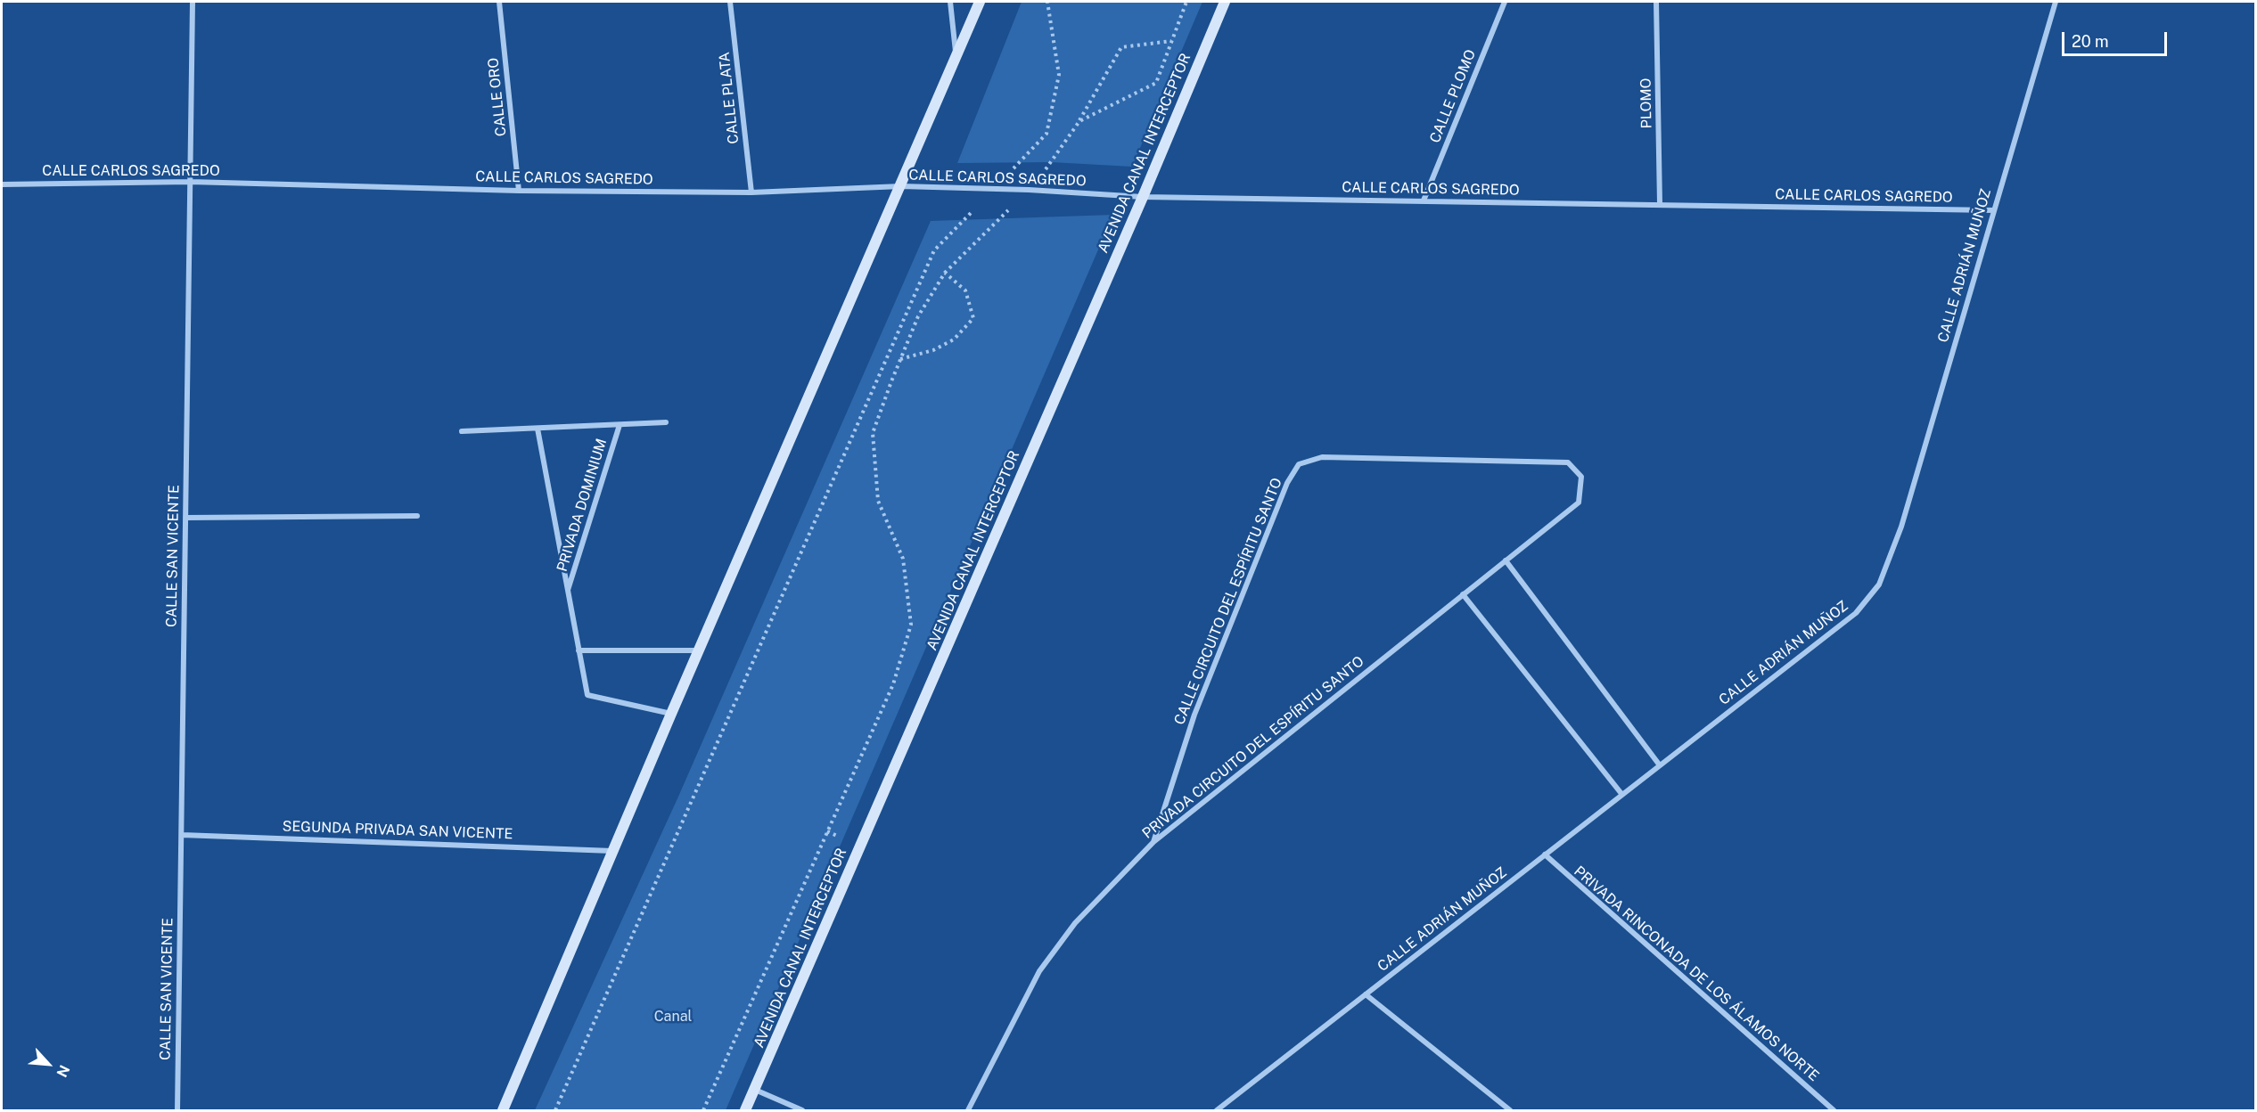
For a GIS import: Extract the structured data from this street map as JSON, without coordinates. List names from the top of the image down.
{
  "streets": {
    "street": [
      "CALLE PLOMO",
      "CALLE ORO",
      "CALLE PLATA",
      "PLOMO",
      "AVENIDA CANAL INTERCEPTOR",
      "CALLE CARLOS SAGREDO",
      "CALLE ADRIÁN MUÑOZ",
      "PRIVADA DOMINIUM",
      "CALLE SAN VICENTE",
      "CALLE CIRCUITO DEL ESPÍRITU SANTO",
      "PRIVADA CIRCUITO DEL ESPÍRITU SANTO",
      "SEGUNDA PRIVADA SAN VICENTE",
      "PRIVADA RINCONADA DE LOS ÁLAMOS NORTE"
    ]
  },
  "crossings": [
    ["CALLE PLOMO", "CALLE CARLOS SAGREDO"],
    ["CALLE ORO", "CALLE CARLOS SAGREDO"],
    ["CALLE PLATA", "CALLE CARLOS SAGREDO"],
    ["PLOMO", "CALLE CARLOS SAGREDO"],
    ["AVENIDA CANAL INTERCEPTOR", "CALLE CARLOS SAGREDO"],
    ["CALLE CARLOS SAGREDO", "CALLE ADRIÁN MUÑOZ"],
    ["CALLE CARLOS SAGREDO", "CALLE SAN VICENTE"],
    ["CALLE ADRIÁN MUÑOZ", "PRIVADA RINCONADA DE LOS ÁLAMOS NORTE"],
    ["CALLE SAN VICENTE", "SEGUNDA PRIVADA SAN VICENTE"],
    ["CALLE CIRCUITO DEL ESPÍRITU SANTO", "PRIVADA CIRCUITO DEL ESPÍRITU SANTO"]
  ],
  "parks": ["Canal"],
  "scale_bar": "20 m",
  "north": "bottom right"
}
